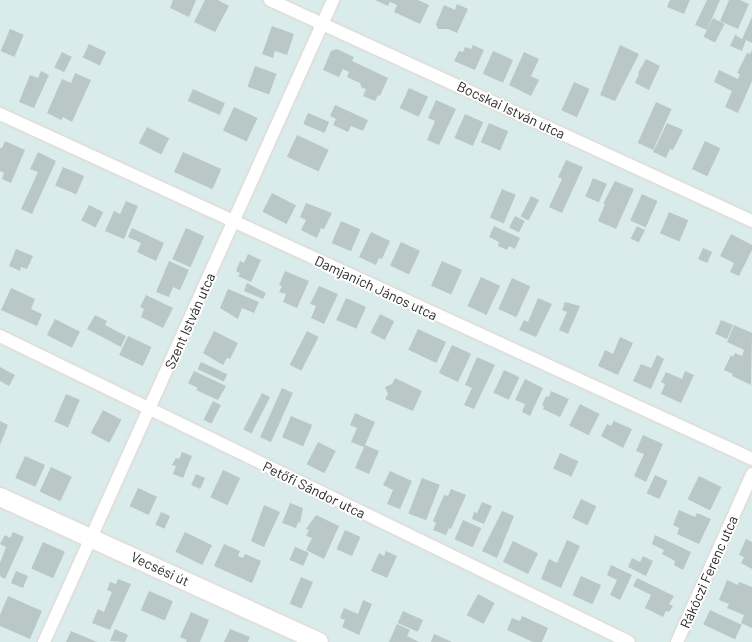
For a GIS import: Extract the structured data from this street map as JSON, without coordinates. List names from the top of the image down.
{
  "streets": {
    "main road": ["Vecsési út"],
    "street": [
      "Bocskai István utca",
      "Damjanich János utca",
      "Szent István utca",
      "Petőfi Sándor utca",
      "Rákóczi Ferenc utca"
    ]
  },
  "crossings": [
    ["Bocskai István utca", "Szent István utca"],
    ["Damjanich János utca", "Szent István utca"],
    ["Szent István utca", "Petőfi Sándor utca"],
    ["Szent István utca", "Vecsési út"]
  ]
}
